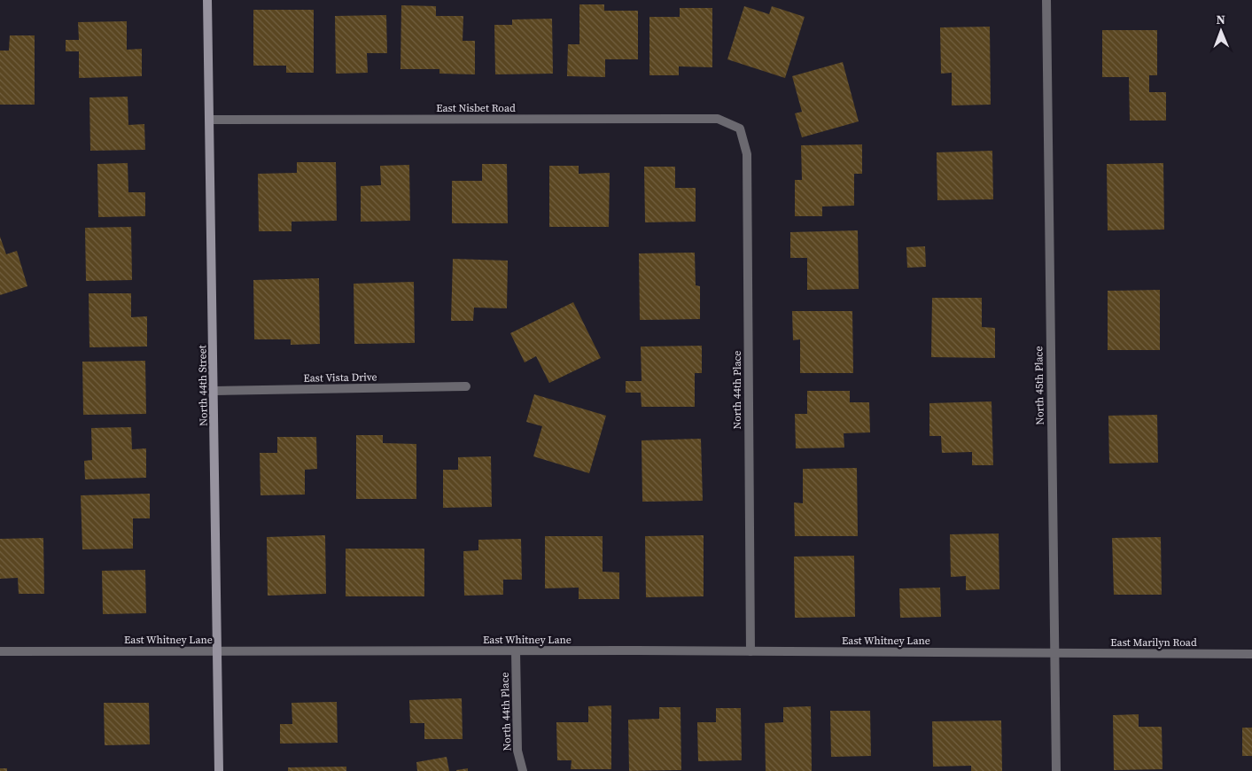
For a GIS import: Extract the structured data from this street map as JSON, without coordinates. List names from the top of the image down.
{
  "streets": {
    "street": [
      "East Nisbet Road",
      "East Vista Drive",
      "North 44th Street",
      "North 45th Place",
      "North 44th Place",
      "East Whitney Lane",
      "East Marilyn Road"
    ]
  },
  "crossings": [
    ["East Nisbet Road", "North 44th Street"],
    ["East Nisbet Road", "North 44th Place"],
    ["East Vista Drive", "North 44th Street"],
    ["North 44th Street", "East Whitney Lane"],
    ["North 45th Place", "East Whitney Lane"],
    ["North 45th Place", "East Marilyn Road"],
    ["North 44th Place", "East Whitney Lane"],
    ["East Whitney Lane", "East Marilyn Road"]
  ],
  "north": "top"
}
